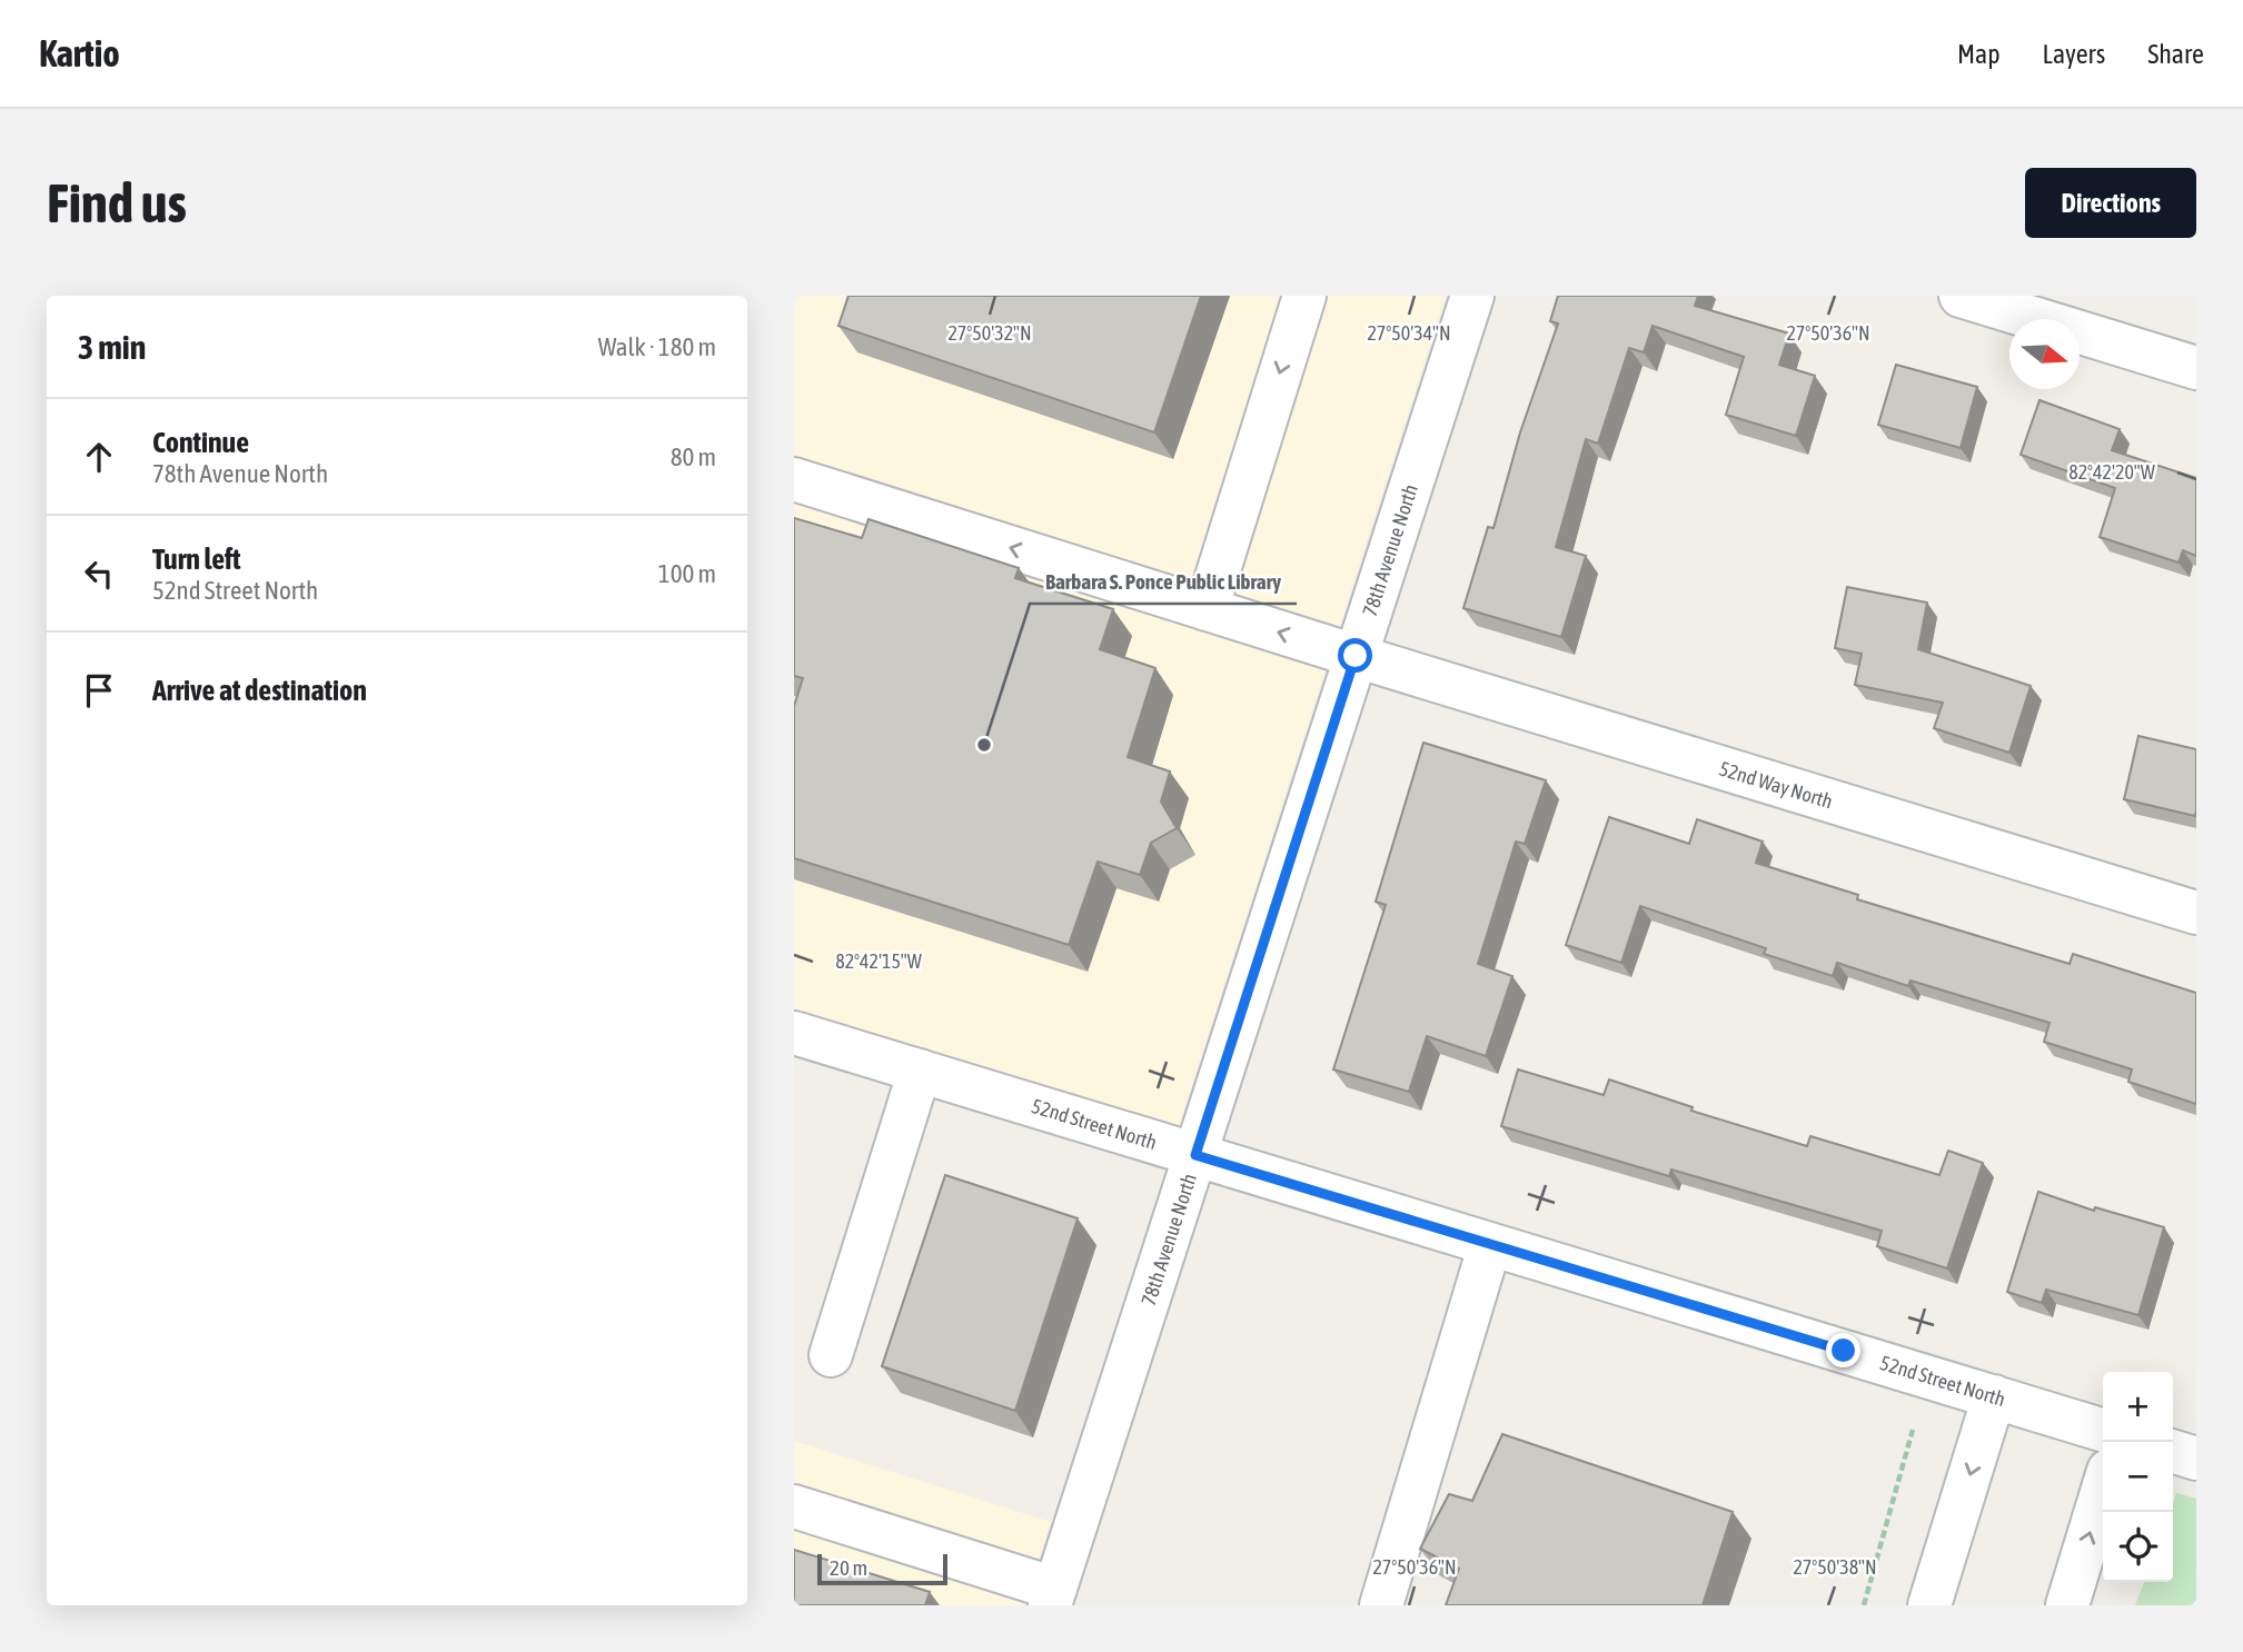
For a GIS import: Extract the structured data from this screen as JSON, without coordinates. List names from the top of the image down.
{
  "streets": {
    "street": ["78th Avenue North", "52nd Way North", "52nd Street North"]
  },
  "crossings": [
    ["78th Avenue North", "52nd Way North"],
    ["78th Avenue North", "52nd Street North"]
  ],
  "one_way": ["52nd Way North"],
  "places": ["Barbara S. Ponce Public Library"],
  "scale_bar": "20 m",
  "north": "right",
  "page": {
    "header": "Kartio",
    "nav": ["Map", "Layers", "Share"],
    "buttons": "Directions",
    "title": "Find us",
    "heading": ["3 min", "Walk · 180 m"],
    "list": [
      ["Continue", "78th Avenue North", "80 m"],
      ["Turn left", "52nd Street North", "100 m"],
      "Arrive at destination"
    ],
    "map_buttons": ["+", "−"],
    "scale": "20 m"
  },
  "coordinates": [
    "27°50'32\"N",
    "27°50'34\"N",
    "27°50'36\"N",
    "82°42'20\"W",
    "82°42'15\"W",
    "27°50'38\"N"
  ]
}
